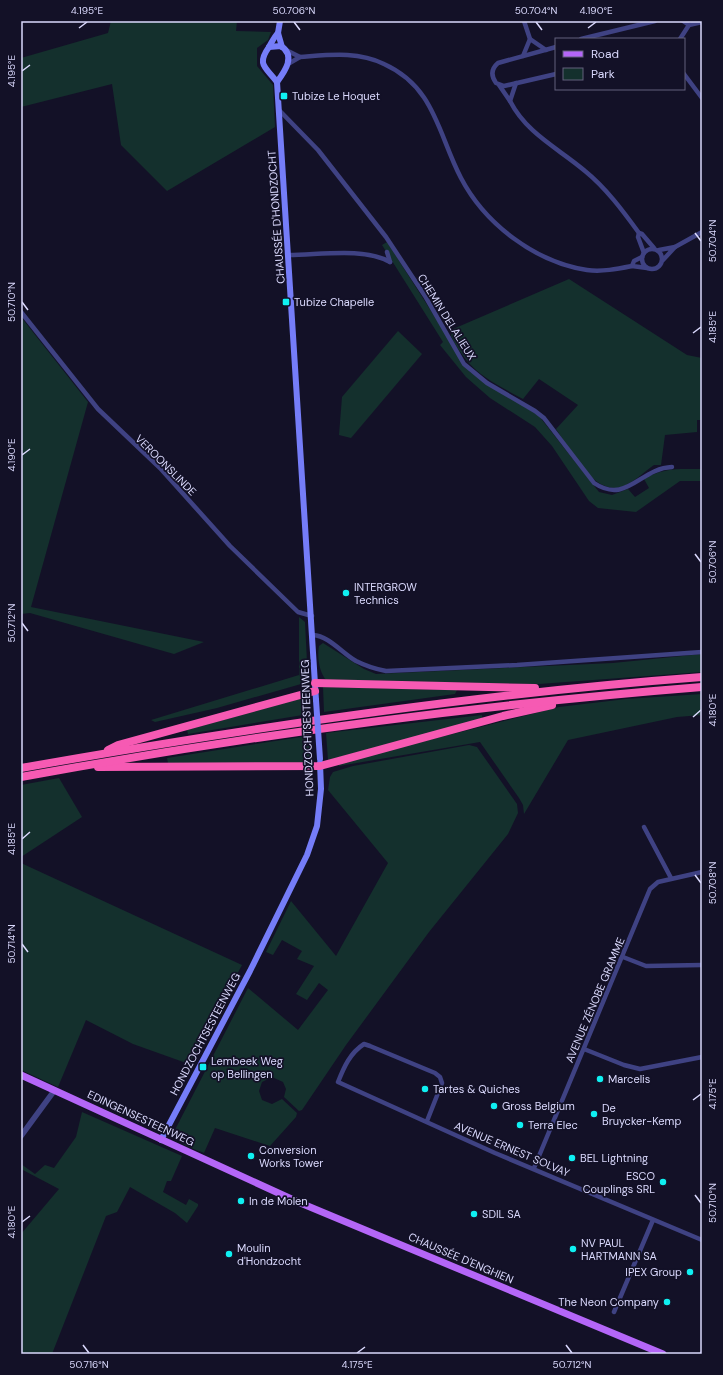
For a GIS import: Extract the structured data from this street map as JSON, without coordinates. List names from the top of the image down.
{
  "streets": {
    "main road": [
      "CHAUSSÉE D'HONDZOCHT",
      "HONDZOCHTSESTEENWEG",
      "EDINGENSESTEENWEG",
      "CHAUSSÉE D'ENGHIEN"
    ],
    "street": [
      "CHEMIN DELALIEUX",
      "VEROONSLINDE",
      "AVENUE ZÉNOBE GRAMME",
      "AVENUE ERNEST SOLVAY"
    ]
  },
  "crossings": [
    ["CHAUSSÉE D'HONDZOCHT", "CHEMIN DELALIEUX"],
    ["CHAUSSÉE D'HONDZOCHT", "HONDZOCHTSESTEENWEG"],
    ["VEROONSLINDE", "HONDZOCHTSESTEENWEG"],
    ["HONDZOCHTSESTEENWEG", "EDINGENSESTEENWEG"],
    ["AVENUE ZÉNOBE GRAMME", "AVENUE ERNEST SOLVAY"],
    ["EDINGENSESTEENWEG", "CHAUSSÉE D'ENGHIEN"]
  ],
  "places": {
    "transit": ["Tubize Le Hoquet", "Tubize Chapelle", "Lembeek Weg op Bellingen"],
    "other": [
      "INTERGROW Technics",
      "Marcelis",
      "Tartes & Quiches",
      "Gross Belgium",
      "De Bruycker-Kemp",
      "Terra Elec",
      "Conversion Works Tower",
      "BEL Lightning",
      "ESCO Couplings SRL",
      "In de Molen",
      "SDIL SA",
      "NV PAUL HARTMANN SA",
      "Moulin d'Hondzocht",
      "IPEX Group",
      "The Neon Company"
    ]
  },
  "legend": ["Road", "Park"],
  "coordinates": [
    "4.195°E",
    "50.706°N",
    "50.704°N",
    "4.190°E",
    "50.710°N",
    "4.185°E",
    "50.712°N",
    "4.180°E",
    "50.708°N",
    "50.714°N",
    "4.175°E",
    "50.716°N"
  ]
}
